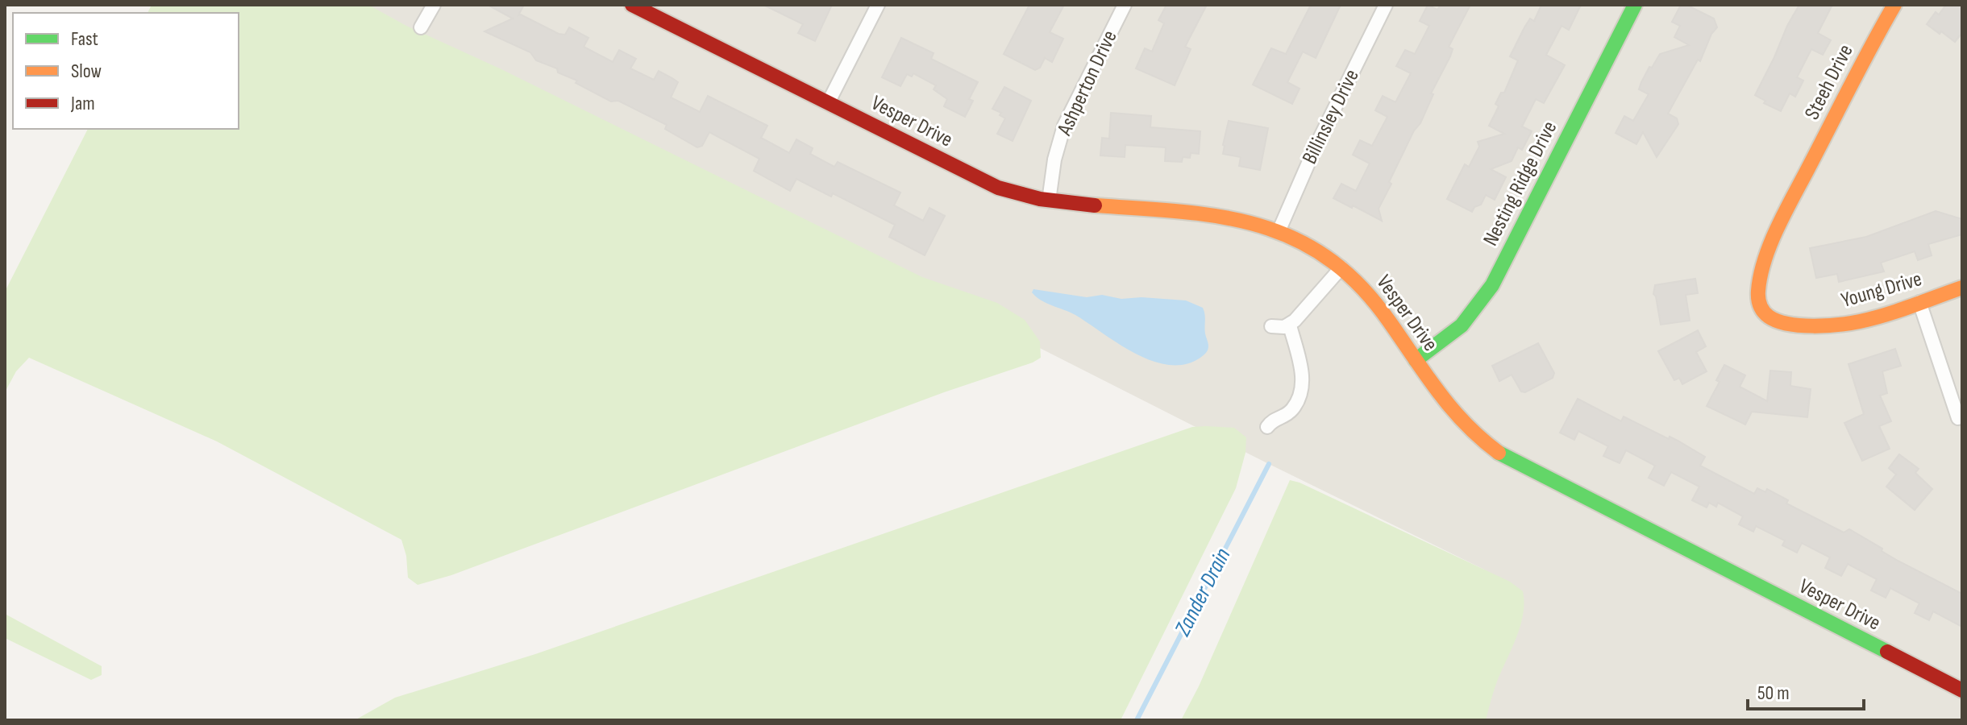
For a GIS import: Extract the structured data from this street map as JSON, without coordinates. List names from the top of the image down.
{
  "streets": {
    "street": [
      "Steeh Drive",
      "Ashperton Drive",
      "Billinsley Drive",
      "Vesper Drive",
      "Nesting Ridge Drive",
      "Young Drive"
    ]
  },
  "crossings": [
    ["Steeh Drive", "Young Drive"],
    ["Ashperton Drive", "Vesper Drive"],
    ["Billinsley Drive", "Vesper Drive"],
    ["Vesper Drive", "Nesting Ridge Drive"]
  ],
  "water": ["Zander Drain"],
  "legend": ["Fast", "Slow", "Jam"],
  "scale_bar": "50 m"
}
